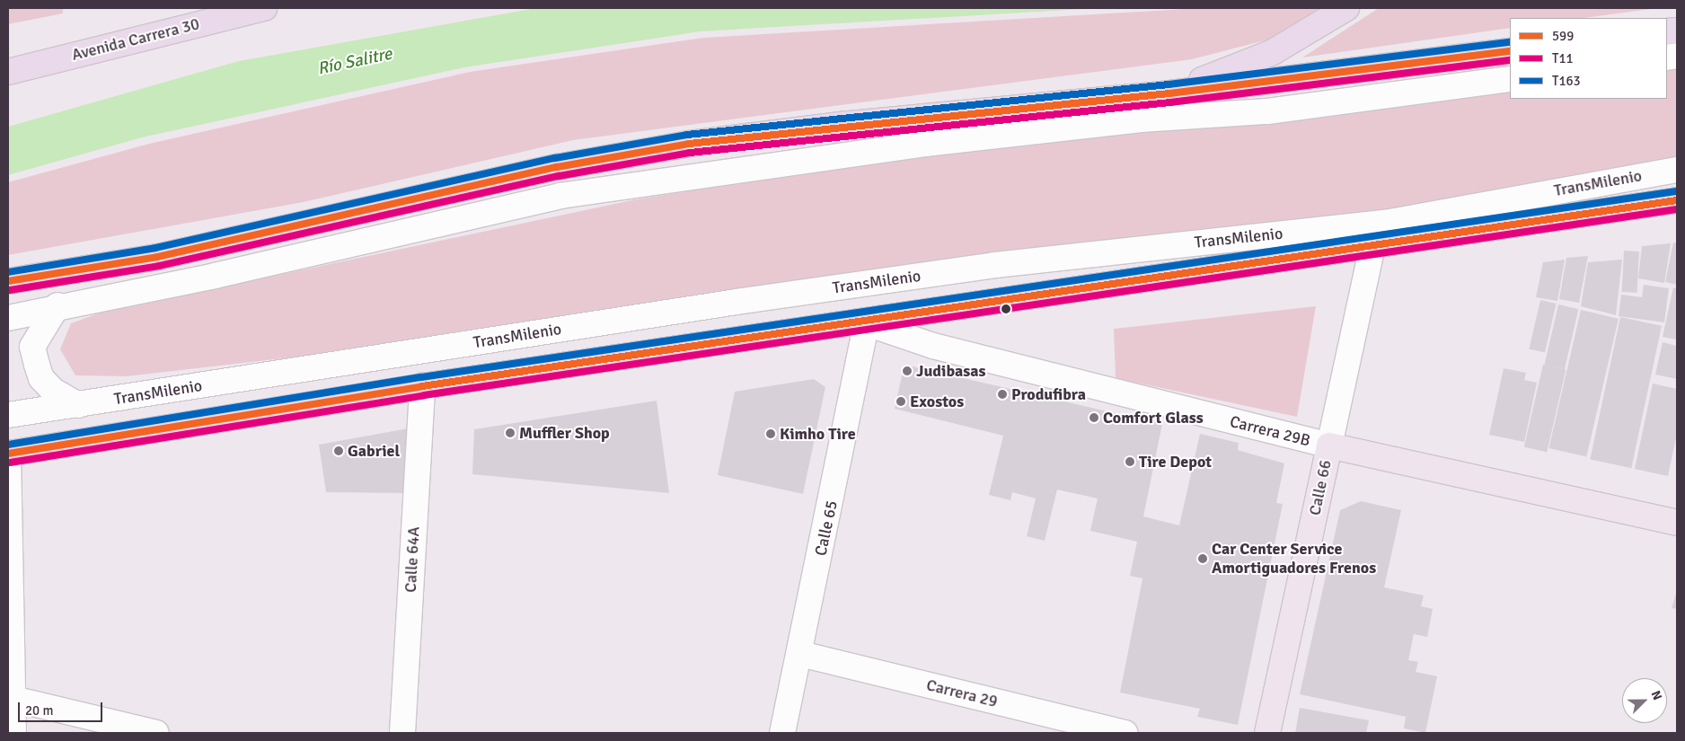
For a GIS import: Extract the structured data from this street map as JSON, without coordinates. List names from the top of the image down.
{
  "streets": {
    "highway": ["Avenida Carrera 30"],
    "main road": ["Carrera 29B", "Calle 66"],
    "street": [
      "TransMilenio",
      "Calle 65",
      "Calle 64A",
      "Carrera 29"
    ]
  },
  "crossings": [
    ["Carrera 29B", "Calle 66"],
    ["Carrera 29B", "Calle 65"],
    ["Calle 65", "Carrera 29"]
  ],
  "water": ["Río Salitre"],
  "places": [
    "Judibasas",
    "Produfibra",
    "Exostos",
    "Comfort Glass",
    "Muffler Shop",
    "Kimho Tire",
    "Gabriel",
    "Tire Depot",
    "Car Center Service Amortiguadores Frenos"
  ],
  "lines": ["transit line T163", "transit line 599", "transit line T11"],
  "legend": ["599", "T11", "T163"],
  "scale_bar": "20 m",
  "north": "top right"
}
